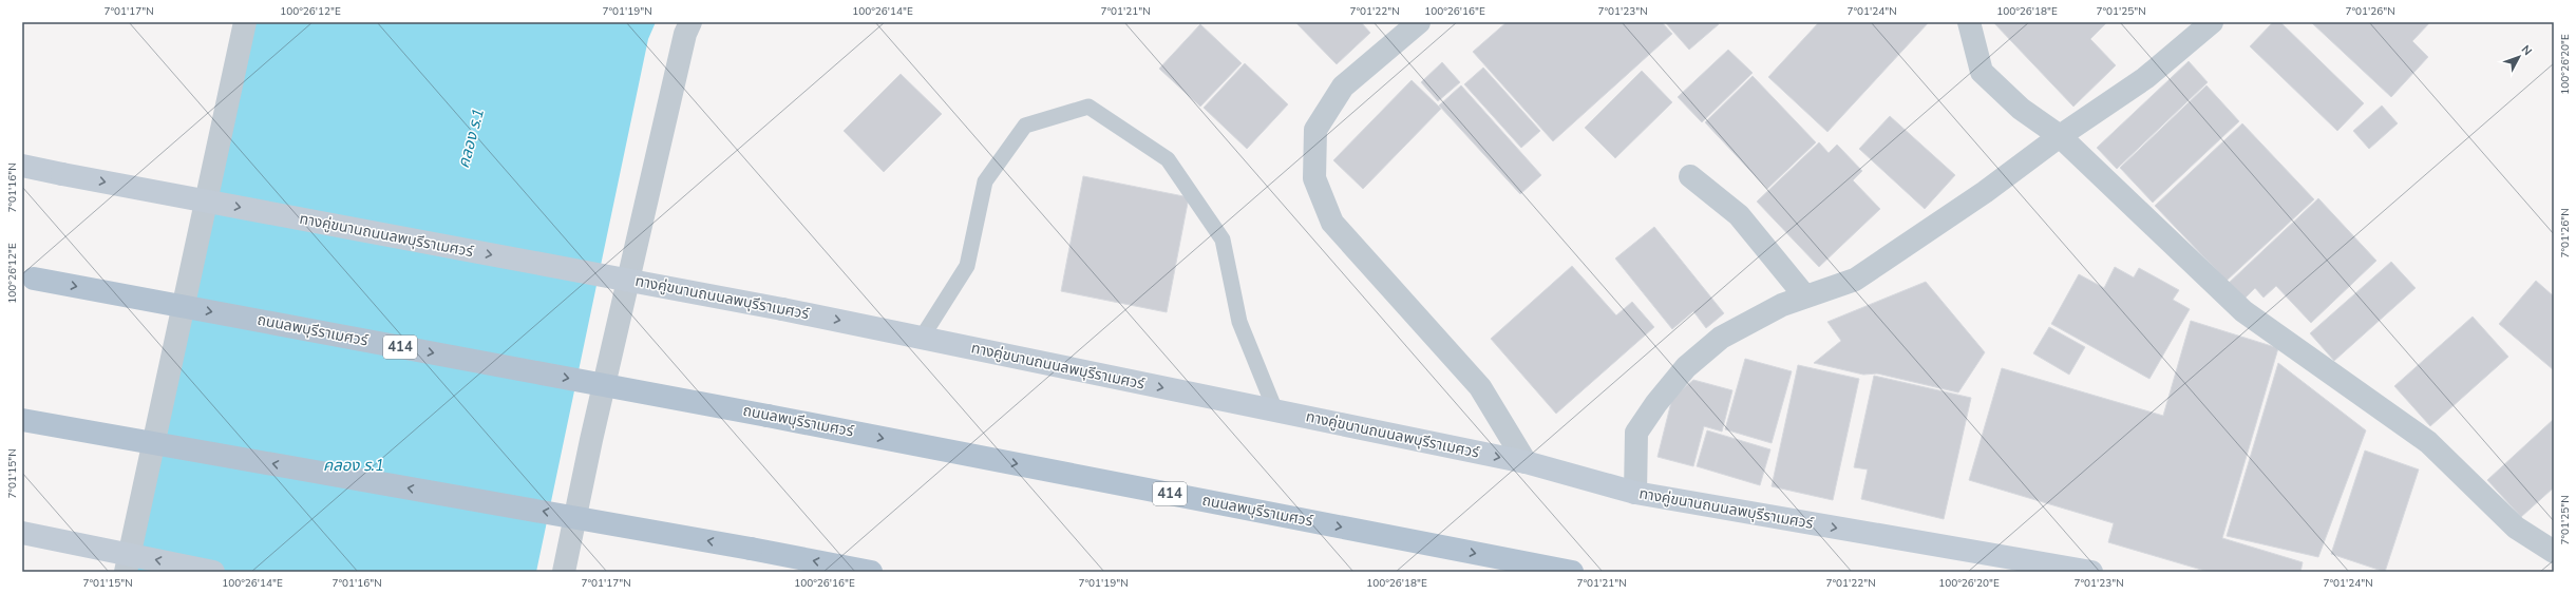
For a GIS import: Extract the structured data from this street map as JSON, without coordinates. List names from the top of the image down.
{
  "streets": {
    "main road": ["ทางคู่ขนานถนนลพบุรีราเมศวร์", "ถนนลพบุรีราเมศวร์", "414"]
  },
  "one_way": ["ทางคู่ขนานถนนลพบุรีราเมศวร์"],
  "water": ["คลอง ร.1"],
  "north": "top right",
  "coordinates": [
    "7°01'17\"N",
    "100°26'12\"E",
    "7°01'19\"N",
    "100°26'14\"E",
    "7°01'21\"N",
    "7°01'22\"N",
    "100°26'16\"E",
    "7°01'23\"N",
    "7°01'24\"N",
    "100°26'18\"E",
    "7°01'25\"N",
    "7°01'26\"N",
    "100°26'20\"E",
    "7°01'16\"N",
    "7°01'15\"N"
  ]
}
